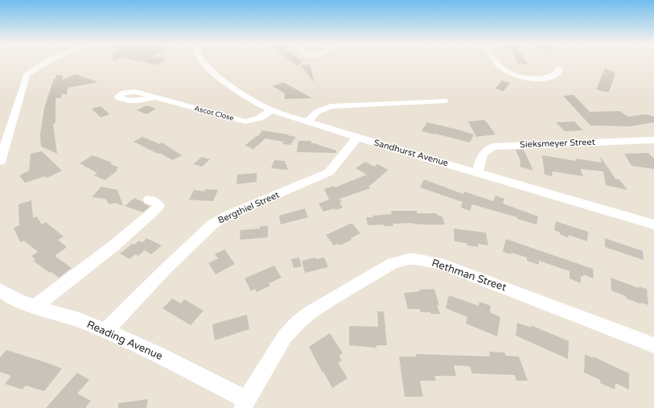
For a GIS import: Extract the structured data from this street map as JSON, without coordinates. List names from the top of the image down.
{
  "streets": {
    "street": [
      "Ascot Close",
      "Sieksmeyer Street",
      "Sandhurst Avenue",
      "Bergthiel Street",
      "Rethman Street",
      "Reading Avenue"
    ]
  },
  "crossings": [
    ["Ascot Close", "Sandhurst Avenue"],
    ["Sieksmeyer Street", "Sandhurst Avenue"],
    ["Sandhurst Avenue", "Bergthiel Street"],
    ["Bergthiel Street", "Reading Avenue"],
    ["Rethman Street", "Reading Avenue"]
  ]
}
